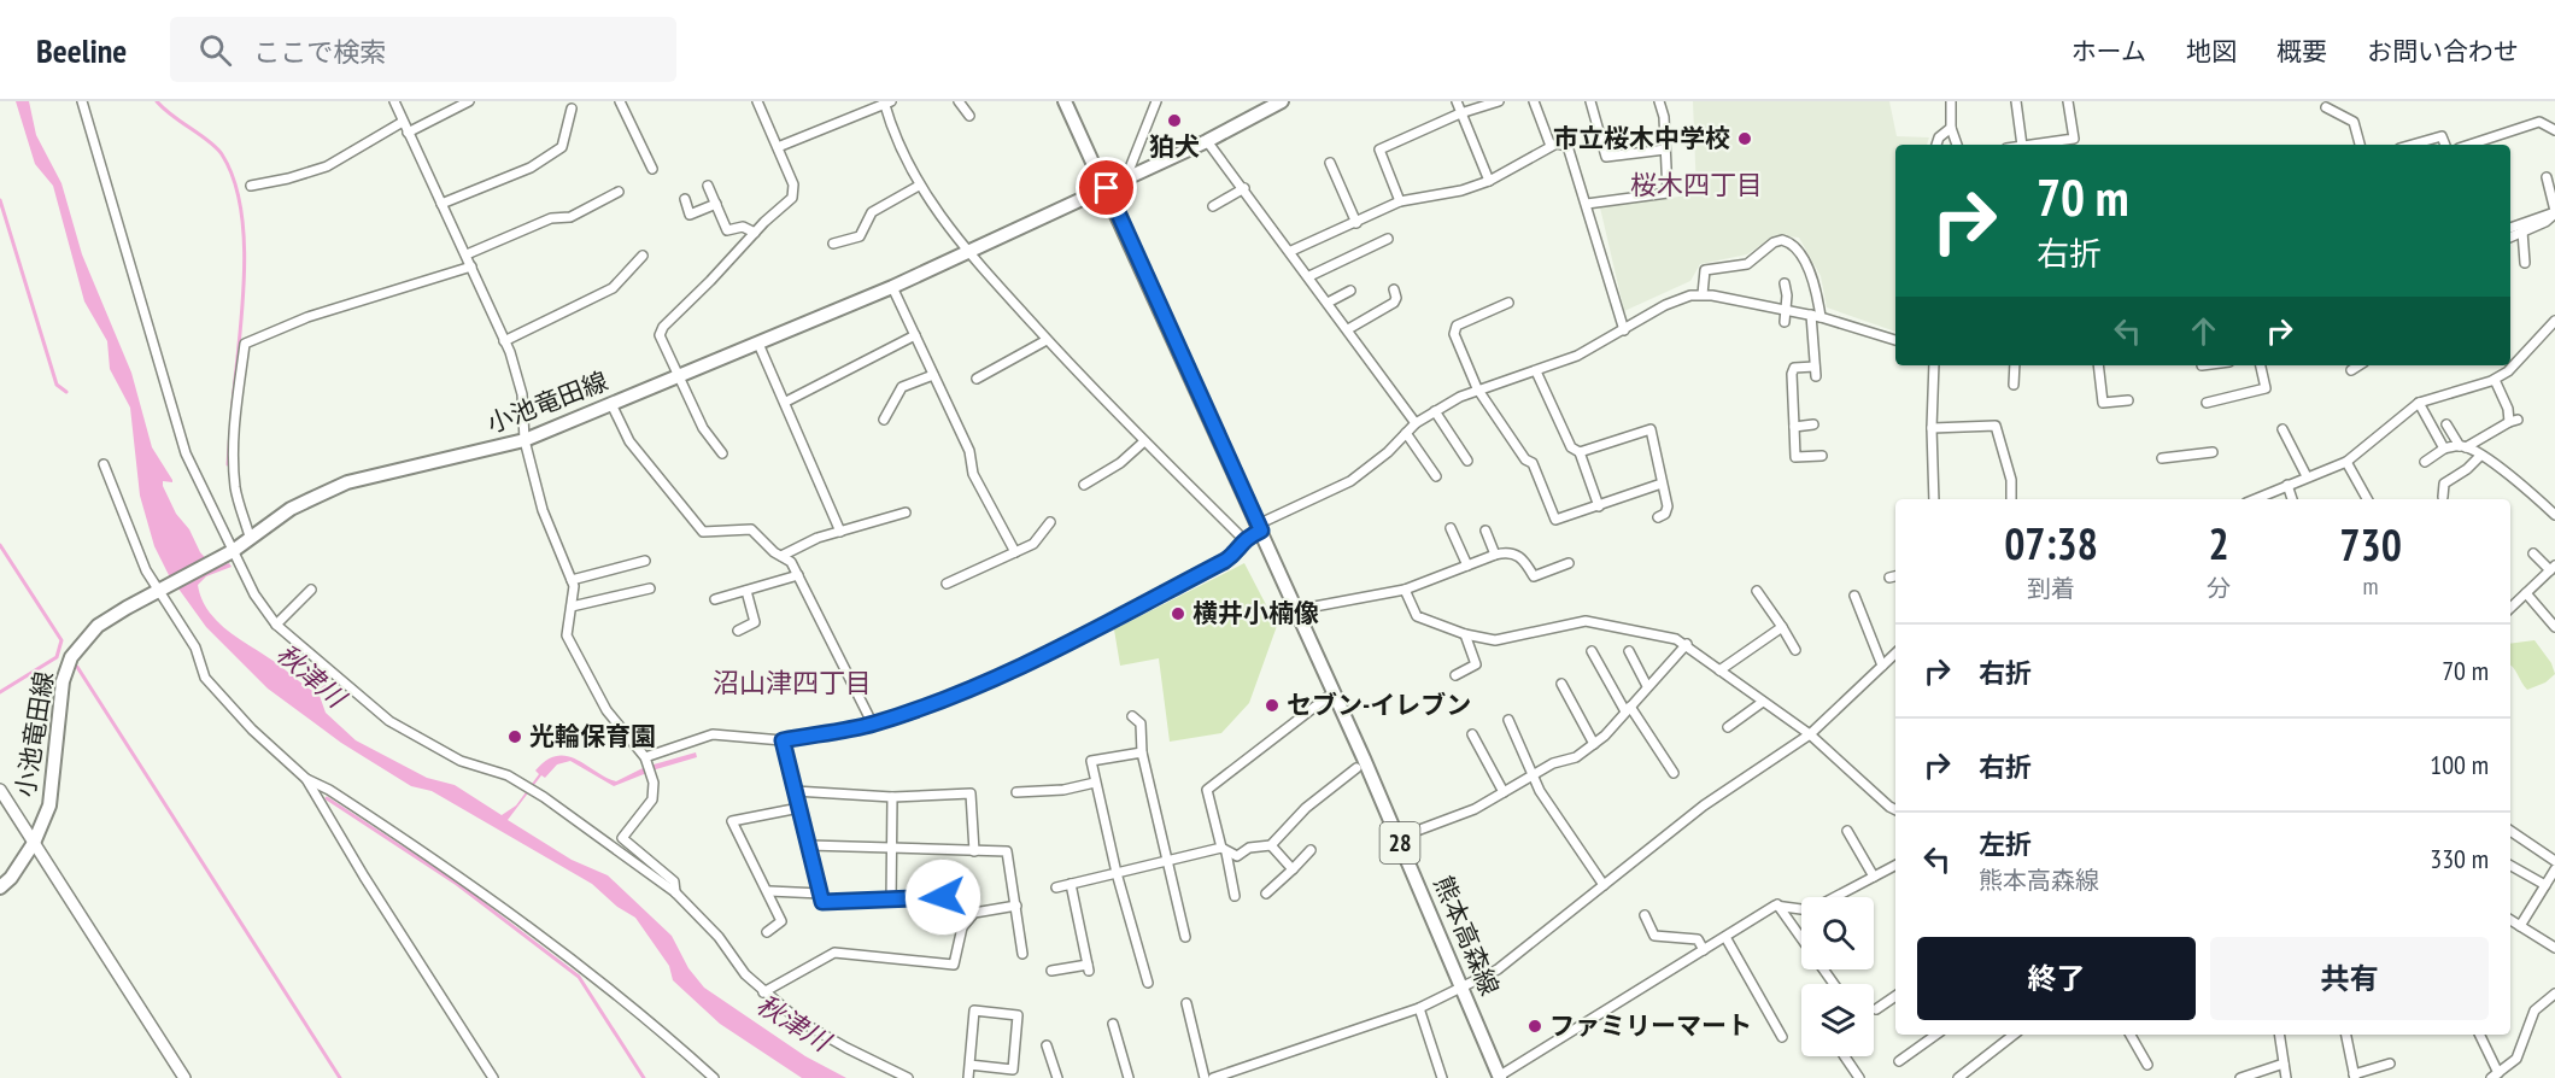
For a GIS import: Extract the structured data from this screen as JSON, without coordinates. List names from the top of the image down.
{
  "streets": {
    "main road": ["小池竜田線", "28", "熊本高森線"]
  },
  "crossings": [
    ["小池竜田線", "熊本高森線"]
  ],
  "districts": ["桜木四丁目", "沼山津四丁目"],
  "water": ["秋津川"],
  "places": [
    "狛犬",
    "市立桜木中学校",
    "横井小楠像",
    "セブン-イレブン",
    "光輪保育園",
    "ファミリーマート"
  ],
  "page": {
    "header": "Beeline",
    "search": "ここで検索",
    "nav": [
      "ホーム",
      "地図",
      "概要",
      "お問い合わせ"
    ],
    "turn": ["70 m", "右折"],
    "eta": [
      "07:38",
      "到着",
      "2",
      "分",
      "730",
      "m"
    ],
    "list": [
      {
        "name": "右折",
        "value": "70 m"
      },
      {
        "name": "右折",
        "value": "100 m"
      },
      {
        "name": "左折",
        "note": "熊本高森線",
        "value": "330 m"
      }
    ],
    "buttons": ["終了", "共有"]
  }
}
